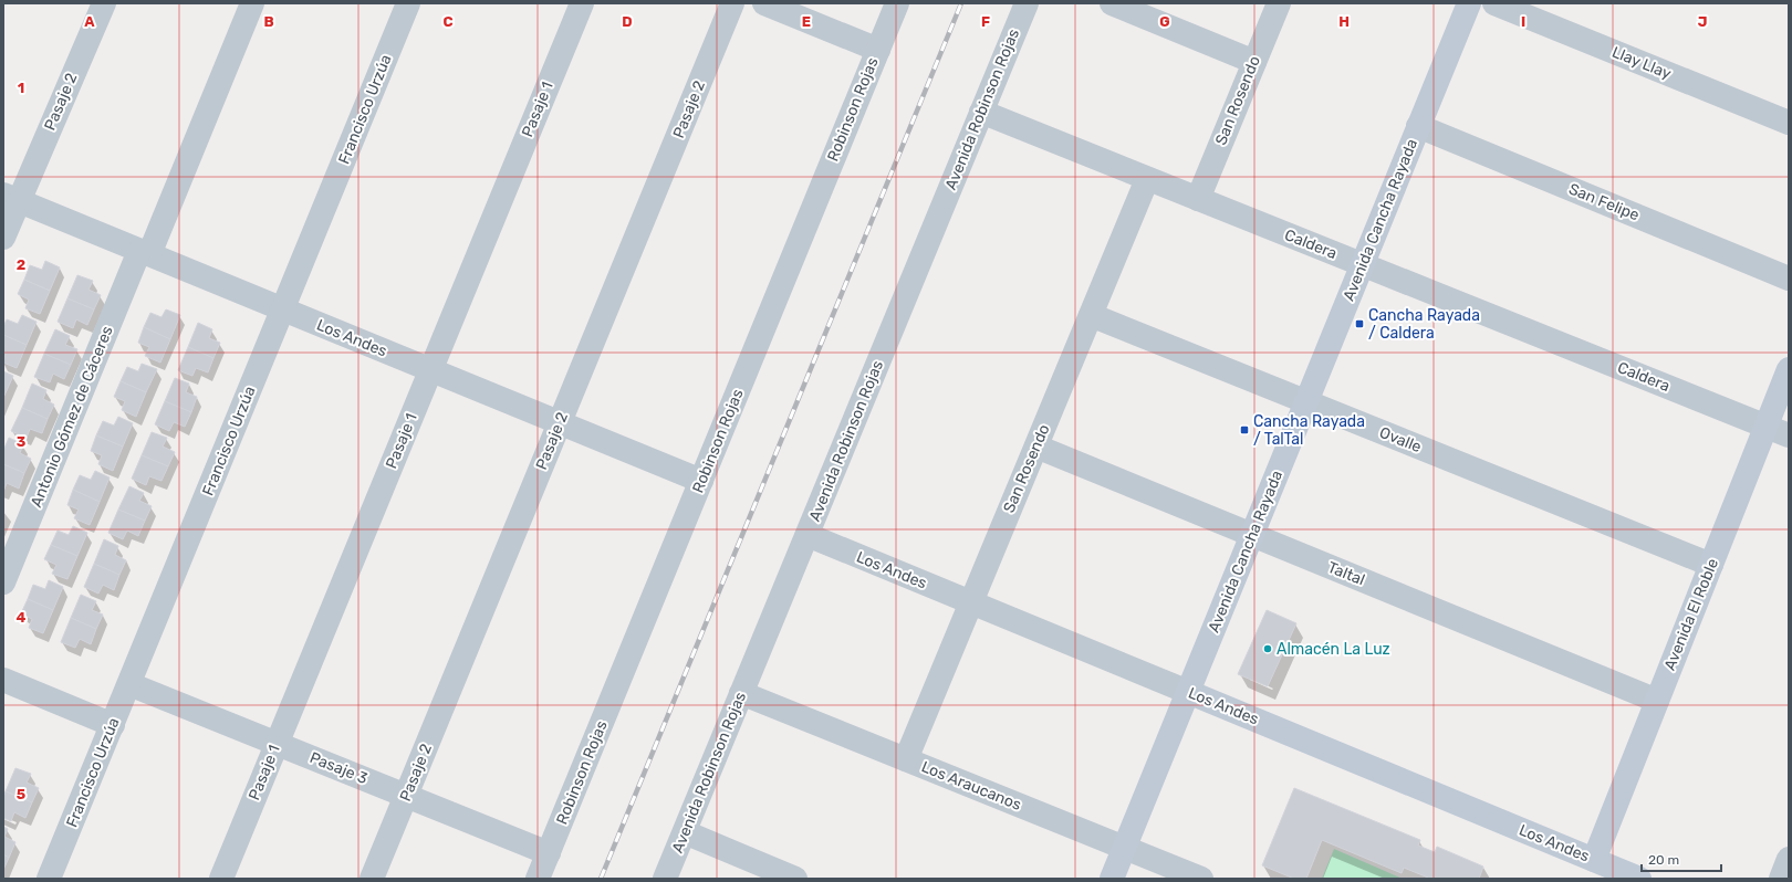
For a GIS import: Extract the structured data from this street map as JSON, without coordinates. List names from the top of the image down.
{
  "streets": {
    "street": [
      "Llay Llay",
      "San Rosendo",
      "Pasaje 2",
      "Francisco Urzúa",
      "Pasaje 1",
      "Robinson Rojas",
      "Avenida Robinson Rojas",
      "San Felipe",
      "Avenida Cancha Rayada",
      "Caldera",
      "Los Andes",
      "Antonio Gómez de Cáceres",
      "Ovalle",
      "Taltal",
      "Avenida El Roble",
      "Pasaje 3",
      "Los Araucanos"
    ]
  },
  "crossings": [
    ["San Rosendo", "Caldera"],
    ["San Rosendo", "Los Andes"],
    ["San Rosendo", "Ovalle"],
    ["San Rosendo", "Taltal"],
    ["San Rosendo", "Los Araucanos"],
    ["Pasaje 2", "Los Andes"],
    ["Pasaje 2", "Pasaje 3"],
    ["Francisco Urzúa", "Los Andes"],
    ["Francisco Urzúa", "Pasaje 3"],
    ["Pasaje 1", "Los Andes"],
    ["Pasaje 1", "Pasaje 3"],
    ["Robinson Rojas", "Los Andes"],
    ["Robinson Rojas", "Pasaje 3"],
    ["Avenida Robinson Rojas", "Caldera"],
    ["Avenida Robinson Rojas", "Los Andes"],
    ["Avenida Robinson Rojas", "Los Araucanos"],
    ["San Felipe", "Avenida Cancha Rayada"],
    ["Avenida Cancha Rayada", "Caldera"],
    ["Avenida Cancha Rayada", "Los Andes"],
    ["Avenida Cancha Rayada", "Ovalle"],
    ["Avenida Cancha Rayada", "Taltal"],
    ["Avenida Cancha Rayada", "Los Araucanos"],
    ["Caldera", "Avenida El Roble"],
    ["Los Andes", "Antonio Gómez de Cáceres"],
    ["Los Andes", "Avenida El Roble"],
    ["Ovalle", "Avenida El Roble"],
    ["Taltal", "Avenida El Roble"]
  ],
  "places": {
    "transit": ["Cancha Rayada / Caldera", "Cancha Rayada / TalTal"],
    "other": ["Almacén La Luz"]
  },
  "scale_bar": "20 m",
  "grid": {
    "columns": [
      "A",
      "B",
      "C",
      "D",
      "E",
      "F",
      "G",
      "H",
      "I",
      "J"
    ],
    "rows": [
      "1",
      "2",
      "3",
      "4",
      "5"
    ]
  }
}
